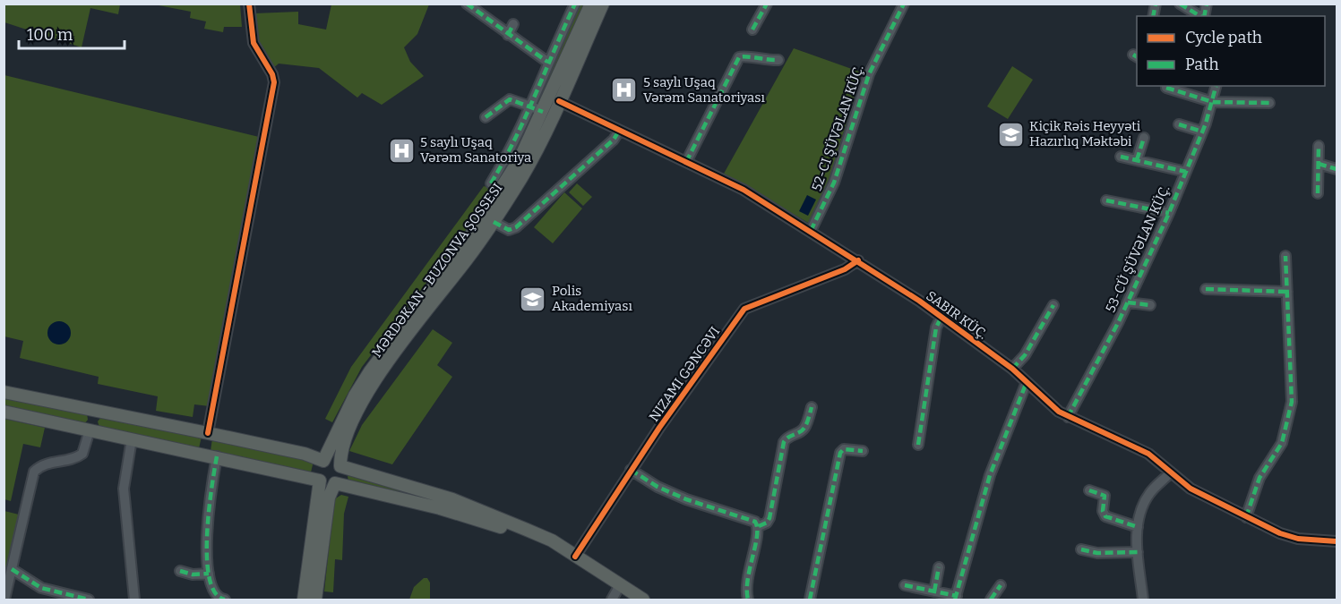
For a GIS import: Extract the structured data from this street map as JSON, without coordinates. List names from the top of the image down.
{
  "streets": {
    "main road": ["MƏRDƏKAN - BUZONVA ŞOSSESI"],
    "street": [
      "52-CI ŞÜVƏLAN KÜÇ.",
      "53-CÜ ŞÜVƏLAN KÜÇ.",
      "SABIR KÜÇ.",
      "NIZAMI GƏNCƏVI"
    ]
  },
  "crossings": [
    ["52-CI ŞÜVƏLAN KÜÇ.", "SABIR KÜÇ."],
    ["53-CÜ ŞÜVƏLAN KÜÇ.", "SABIR KÜÇ."],
    ["MƏRDƏKAN - BUZONVA ŞOSSESI", "SABIR KÜÇ."],
    ["SABIR KÜÇ.", "NIZAMI GƏNCƏVI"]
  ],
  "places": {
    "hospital": ["5 saylı Uşaq Vərəm Sanatoriyası", "5 saylı Uşaq Vərəm Sanatoriya"],
    "school or university": ["Kiçik Rəis Heyyəti Hazırlıq Məktəbi", "Polis Akademiyası"]
  },
  "legend": ["Cycle path", "Path"],
  "scale_bar": "100 m"
}
